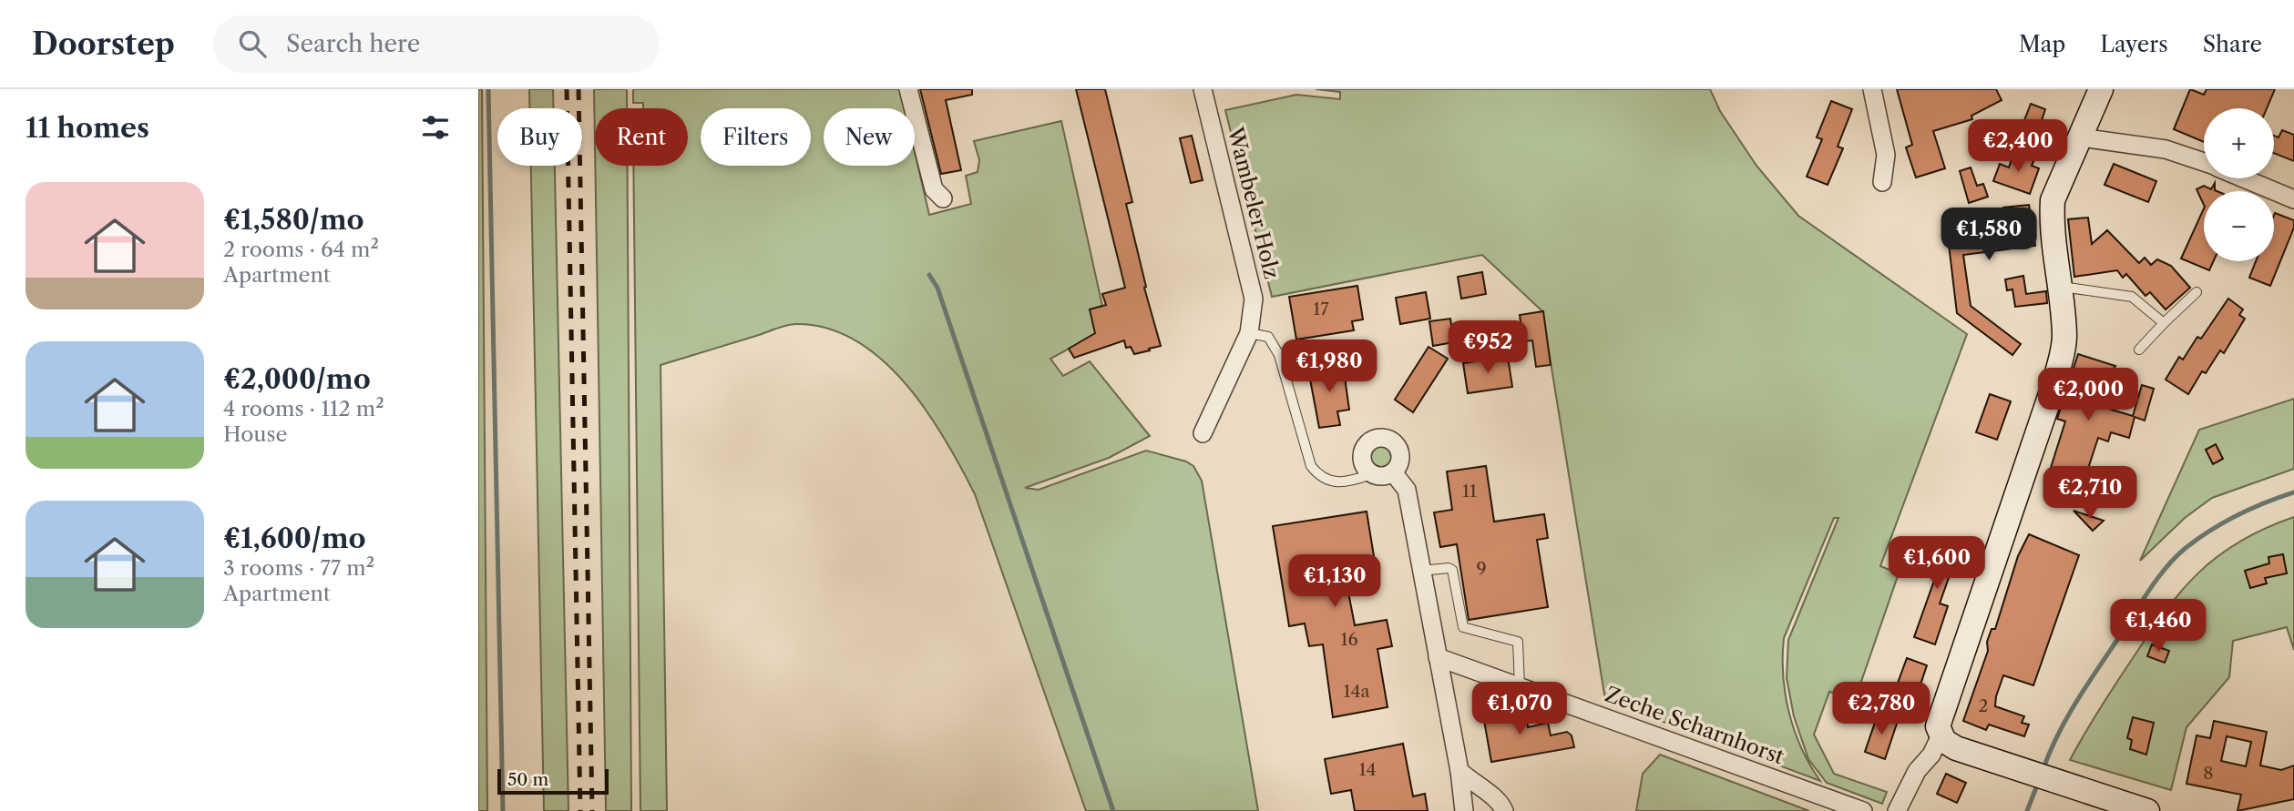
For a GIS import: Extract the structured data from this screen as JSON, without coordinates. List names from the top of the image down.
{
  "streets": {
    "street": ["Wambeler Holz", "Zeche Scharnhorst"]
  },
  "house_numbers": [
    "17",
    "11",
    "9",
    "16",
    "14a",
    "2",
    "14",
    "8"
  ],
  "scale_bar": "50 m",
  "page": {
    "header": "Doorstep",
    "search": "Search here",
    "nav": ["Map", "Layers", "Share"],
    "heading": "11 homes",
    "map_buttons": ["+", "−"],
    "chip": [
      "Buy",
      "Rent",
      "Filters",
      "New"
    ],
    "price": [
      "€2,400",
      "€1,580",
      "€952",
      "€1,980",
      "€2,000",
      "€2,710",
      "€1,600",
      "€1,130",
      "€1,460",
      "€1,070",
      "€2,780"
    ],
    "list": [
      {
        "name": "€1,580/mo",
        "note": "2 rooms · 64 m² · Apartment"
      },
      {
        "name": "€2,000/mo",
        "note": "4 rooms · 112 m² · House"
      },
      {
        "name": "€1,600/mo",
        "note": "3 rooms · 77 m² · Apartment"
      }
    ],
    "scale": "50 m"
  }
}
